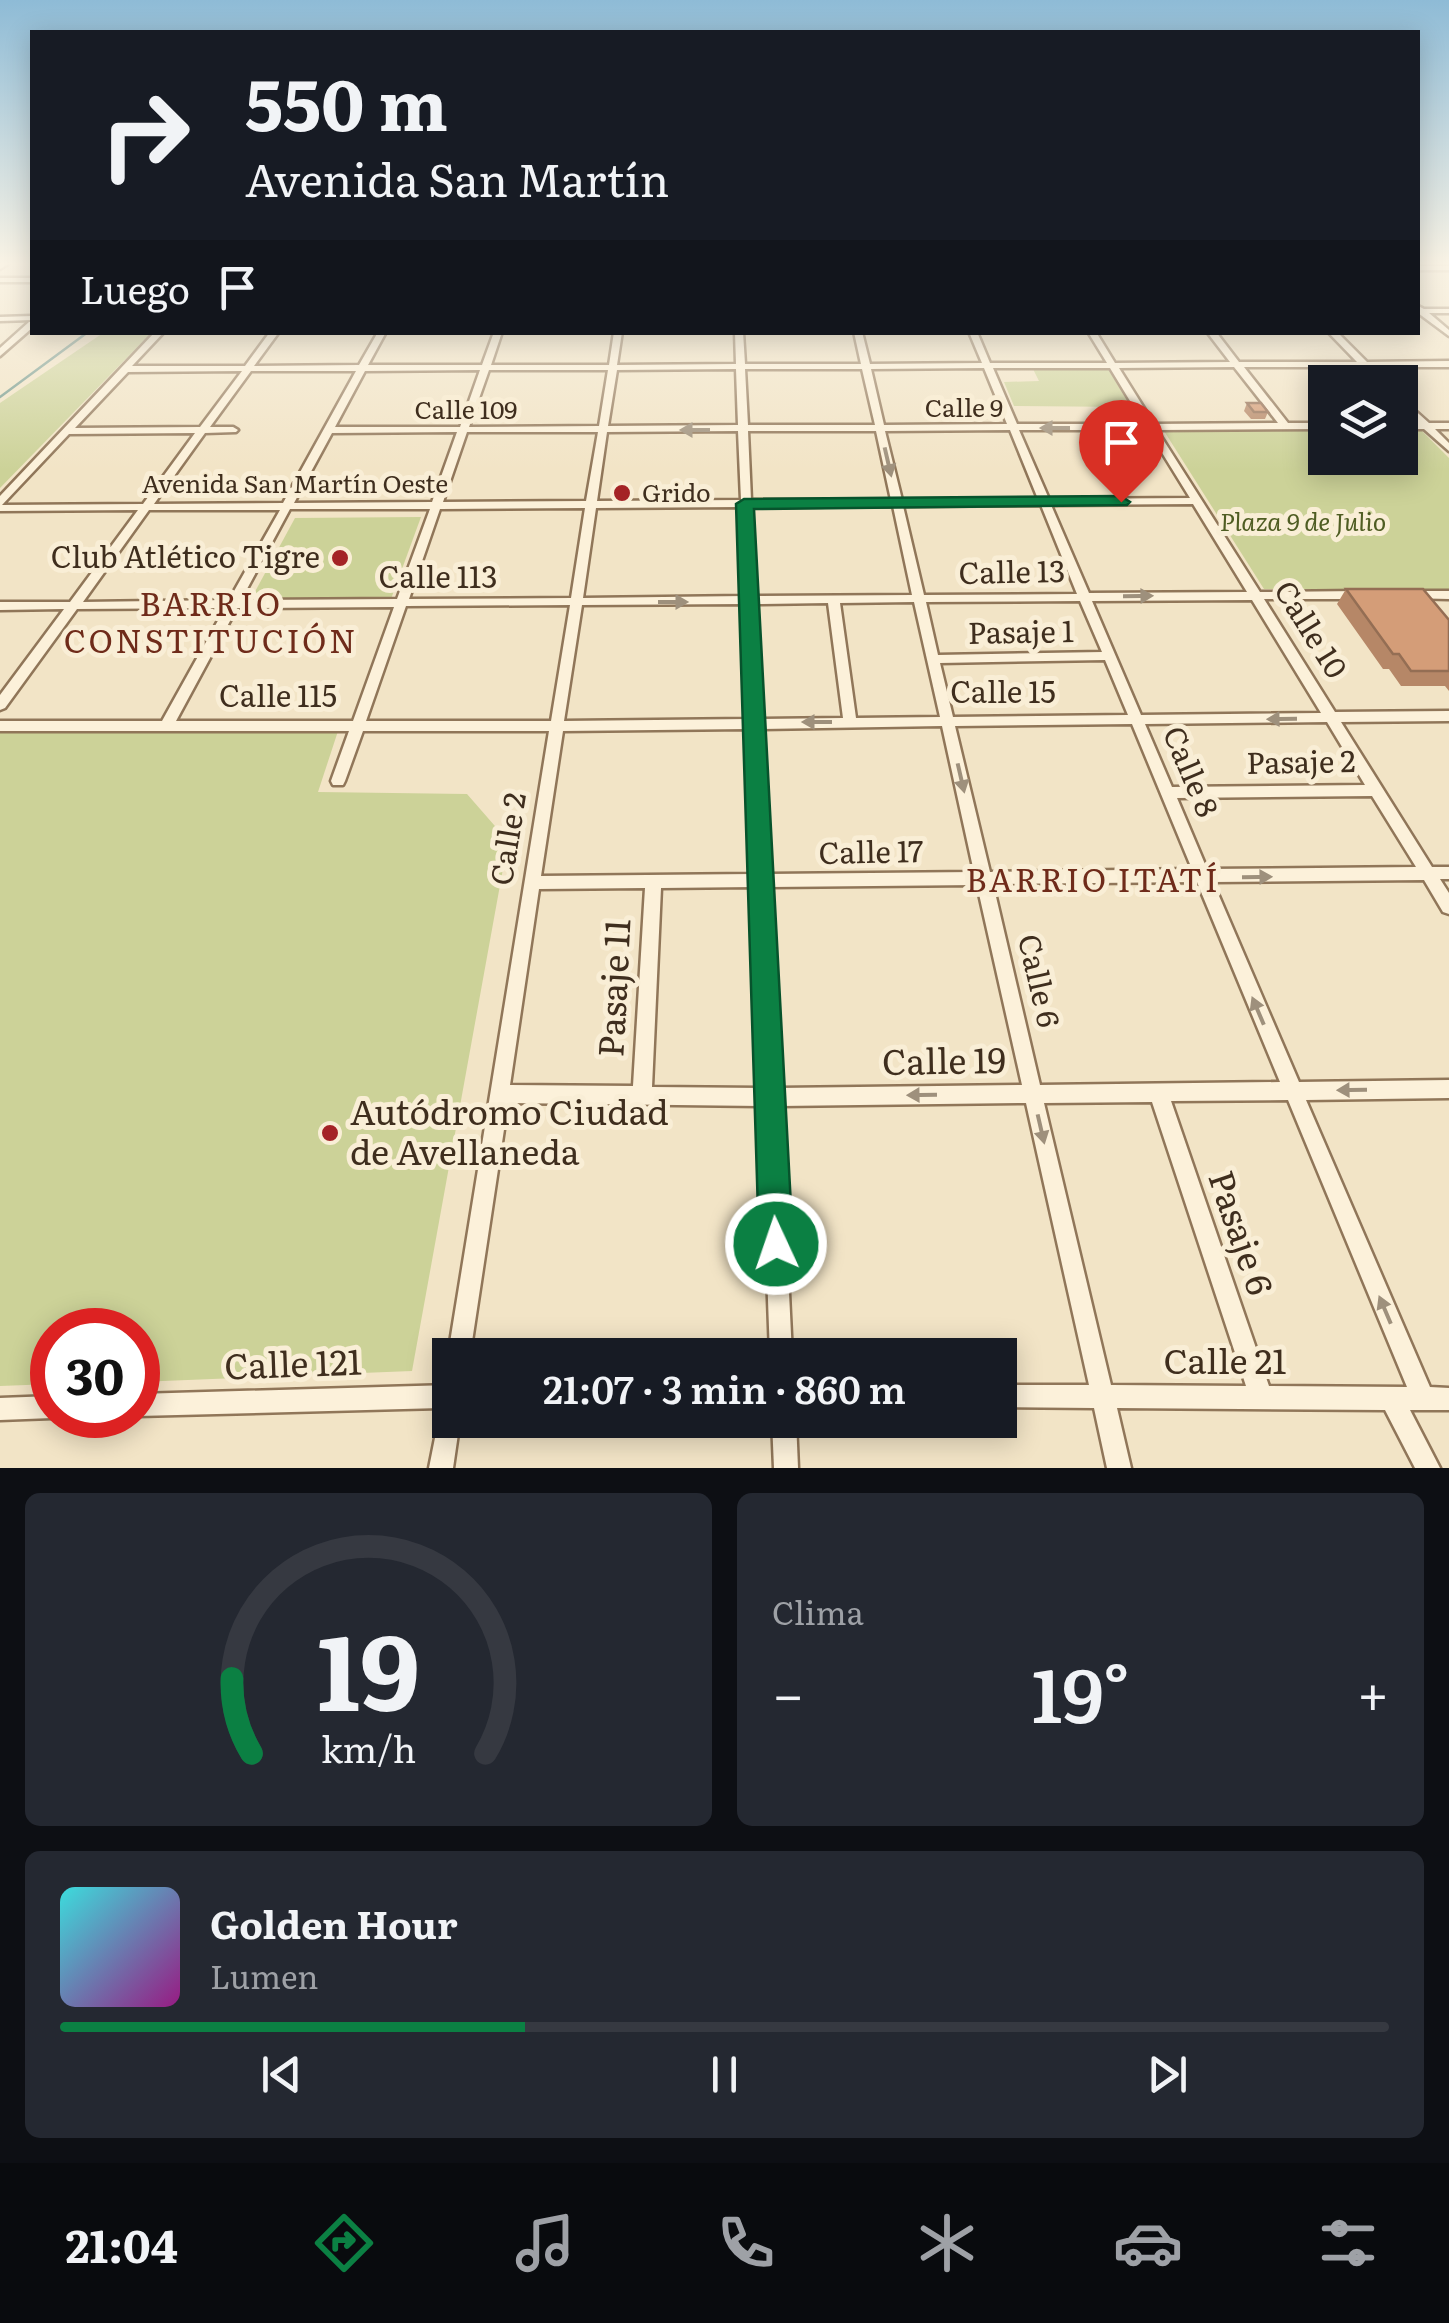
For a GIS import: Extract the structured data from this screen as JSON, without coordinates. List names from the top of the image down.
{
  "streets": {
    "street": [
      "Calle 9",
      "Calle 109",
      "Avenida San Martín Oeste",
      "Calle 13",
      "Calle 113",
      "Calle 10",
      "Pasaje 1",
      "Calle 15",
      "Calle 115",
      "Pasaje 2",
      "Calle 8",
      "Calle 2",
      "Calle 17",
      "Calle 6",
      "Pasaje 11",
      "Calle 19",
      "Pasaje 6",
      "Calle 21",
      "Calle 121"
    ]
  },
  "crossings": [
    ["Calle 9", "Calle 109"],
    ["Calle 9", "Calle 10"],
    ["Calle 9", "Calle 8"],
    ["Calle 9", "Calle 2"],
    ["Calle 9", "Calle 6"],
    ["Calle 109", "Calle 2"],
    ["Avenida San Martín Oeste", "Calle 10"],
    ["Avenida San Martín Oeste", "Calle 8"],
    ["Avenida San Martín Oeste", "Calle 2"],
    ["Avenida San Martín Oeste", "Calle 6"],
    ["Calle 13", "Calle 113"],
    ["Calle 13", "Calle 10"],
    ["Calle 13", "Calle 8"],
    ["Calle 13", "Calle 2"],
    ["Calle 13", "Calle 6"],
    ["Calle 113", "Calle 2"],
    ["Calle 10", "Calle 15"],
    ["Calle 10", "Pasaje 2"],
    ["Calle 10", "Calle 17"],
    ["Pasaje 1", "Calle 8"],
    ["Pasaje 1", "Calle 6"],
    ["Calle 15", "Calle 115"],
    ["Calle 15", "Calle 8"],
    ["Calle 15", "Calle 2"],
    ["Calle 15", "Calle 6"],
    ["Calle 115", "Calle 2"],
    ["Pasaje 2", "Calle 8"],
    ["Calle 8", "Calle 17"],
    ["Calle 8", "Calle 19"],
    ["Calle 8", "Calle 21"],
    ["Calle 2", "Calle 17"],
    ["Calle 2", "Calle 19"],
    ["Calle 17", "Calle 6"],
    ["Calle 17", "Pasaje 11"],
    ["Calle 6", "Calle 19"],
    ["Calle 6", "Calle 21"],
    ["Pasaje 11", "Calle 19"],
    ["Calle 19", "Pasaje 6"],
    ["Pasaje 6", "Calle 21"]
  ],
  "one_way": [
    "Calle 13",
    "Calle 8",
    "Calle 6",
    "Calle 19"
  ],
  "districts": ["BARRIO CONSTITUCIÓN", "BARRIO ITATÍ"],
  "parks": ["Plaza 9 de Julio"],
  "places": ["Grido", "Club Atlético Tigre", "Autódromo Ciudad de Avellaneda"],
  "page": {
    "turn": ["550 m", "Avenida San Martín"],
    "then": "Luego",
    "limit": "30",
    "trip": "21:07 · 3 min · 860 m",
    "tile": "Clima",
    "heat": ["−", "19°", "+"],
    "song": ["Golden Hour", "Lumen"],
    "tabs": "21:04",
    "gauge": ["19", "km/h"]
  }
}
